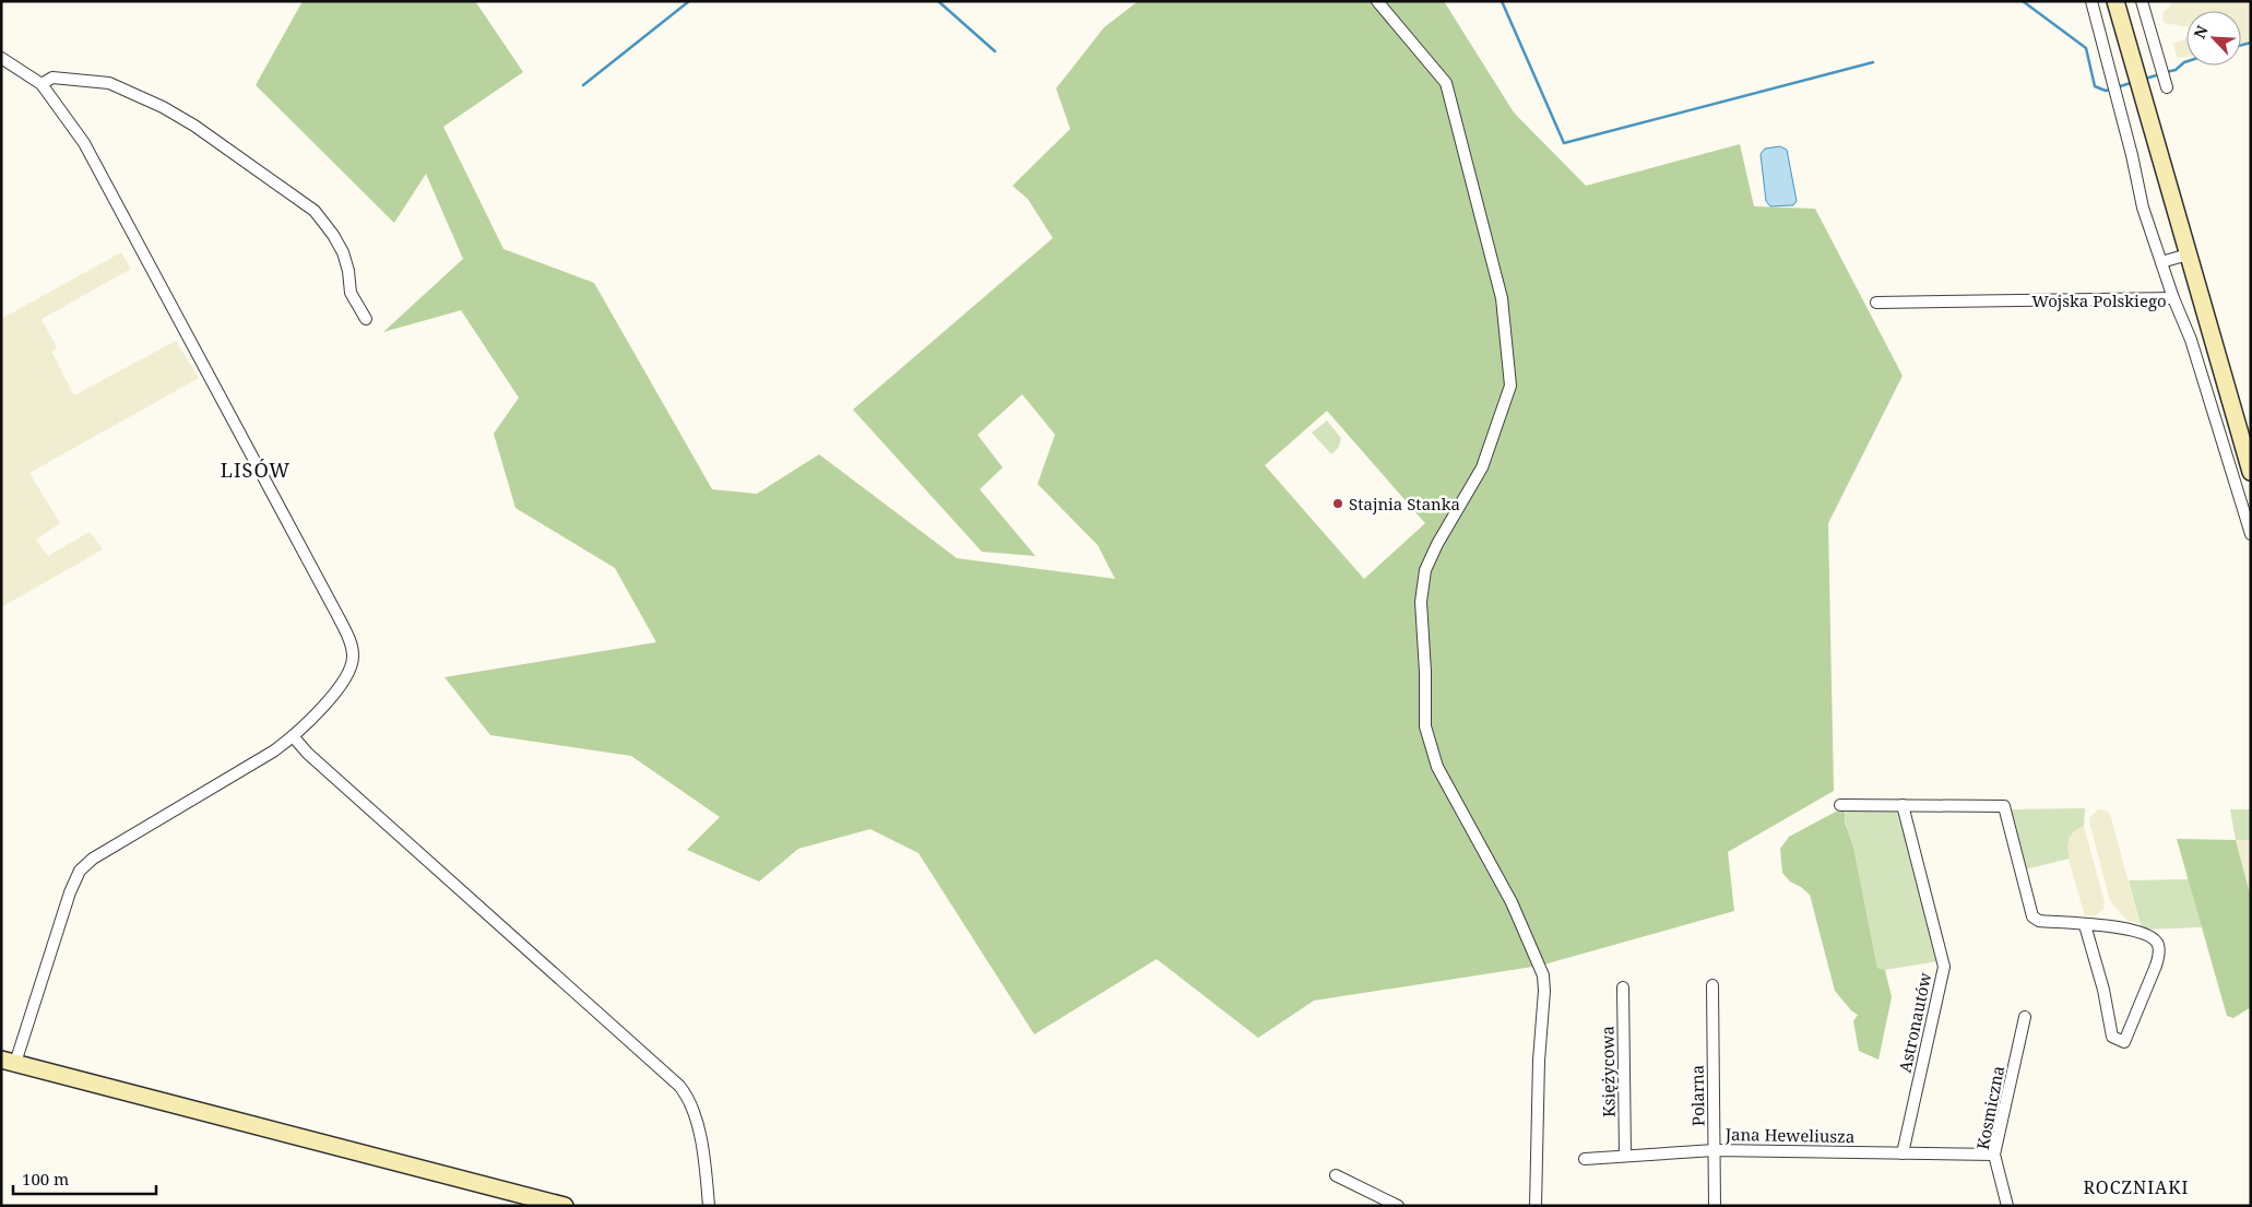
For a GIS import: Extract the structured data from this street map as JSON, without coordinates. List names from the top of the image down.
{
  "streets": {
    "street": [
      "Wojska Polskiego",
      "Astronautów",
      "Księżycowa",
      "Polarna",
      "Kosmiczna",
      "Jana Heweliusza"
    ]
  },
  "crossings": [
    ["Astronautów", "Jana Heweliusza"],
    ["Księżycowa", "Jana Heweliusza"],
    ["Polarna", "Jana Heweliusza"],
    ["Kosmiczna", "Jana Heweliusza"]
  ],
  "districts": ["LISÓW", "ROCZNIAKI"],
  "places": ["Stajnia Stanka"],
  "scale_bar": "100 m",
  "north": "top left"
}
